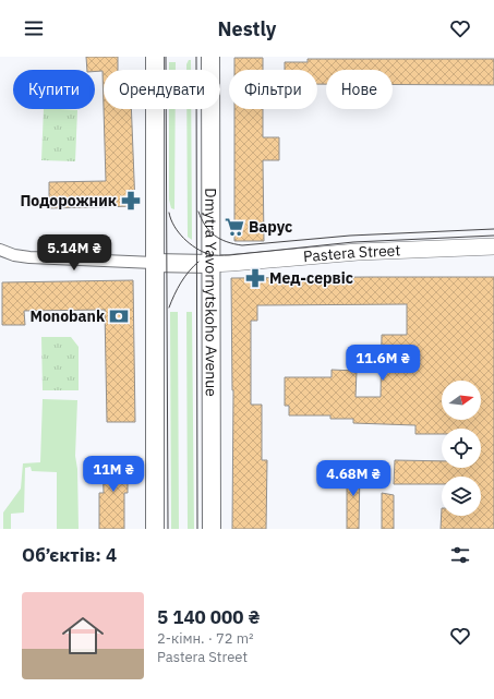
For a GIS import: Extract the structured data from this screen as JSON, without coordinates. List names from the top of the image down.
{
  "streets": {
    "main road": ["Pastera Street", "Dmytra Yavornytskoho Avenue"]
  },
  "crossings": [
    ["Pastera Street", "Dmytra Yavornytskoho Avenue"]
  ],
  "places": {
    "pharmacy": ["Подорожник", "Мед-сервіс"],
    "supermarket": ["Варус"],
    "bank": ["Monobank"]
  },
  "north": "right",
  "page": {
    "header": "Nestly",
    "chip": [
      "Купити",
      "Орендувати",
      "Фільтри",
      "Нове"
    ],
    "price": [
      "5.14M ₴",
      "11.6M ₴",
      "11M ₴",
      "4.68M ₴"
    ],
    "heading": "Об’єктів: 4",
    "list": [
      {
        "name": "5 140 000 ₴",
        "note": "2-кімн. · 72 m² · Pastera Street"
      }
    ]
  }
}
